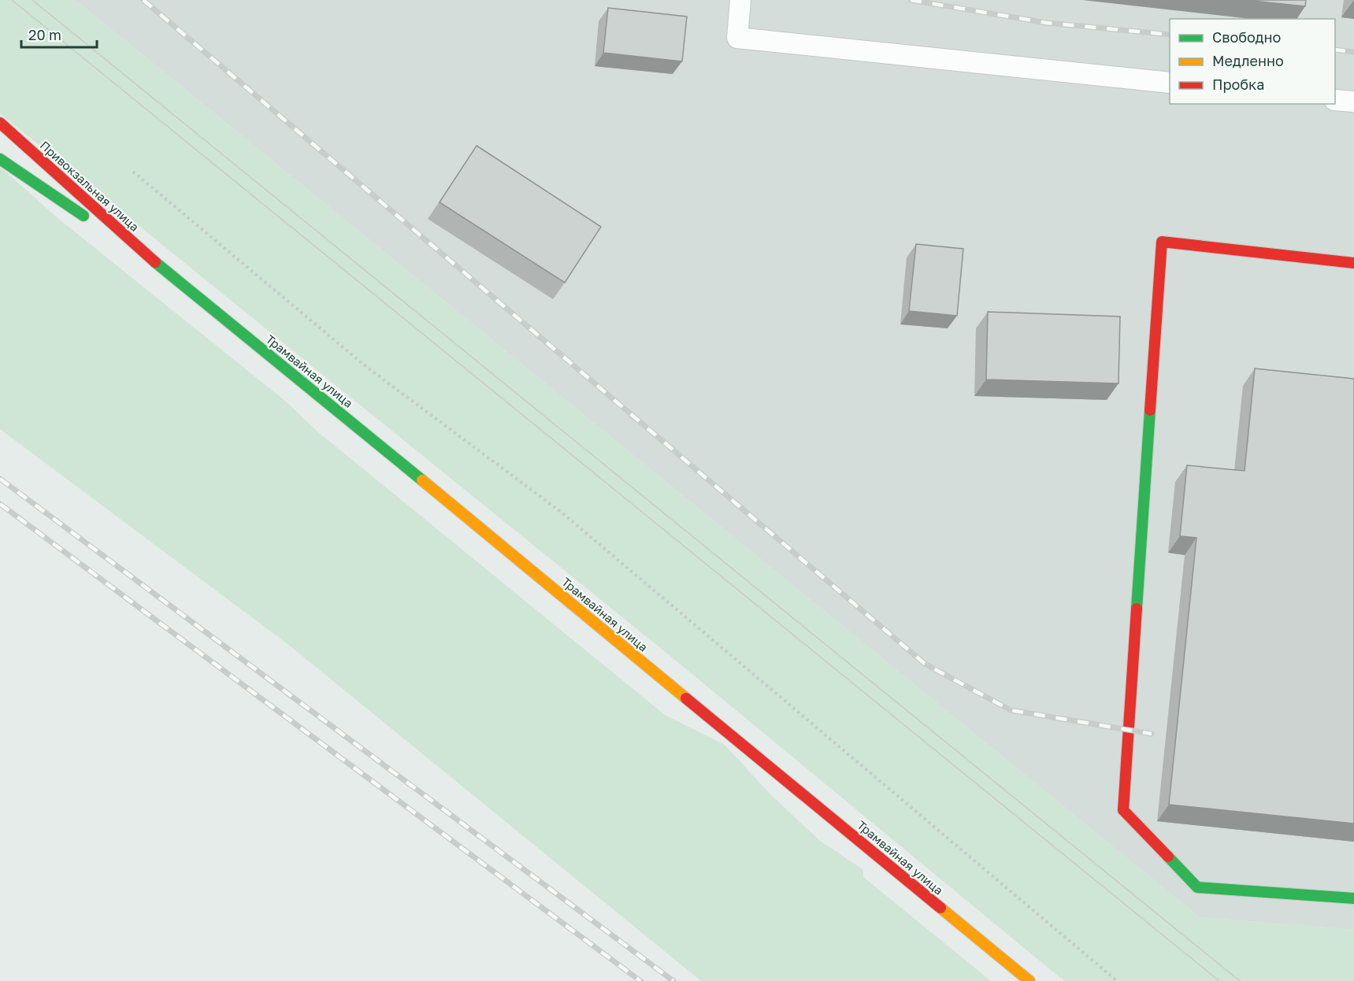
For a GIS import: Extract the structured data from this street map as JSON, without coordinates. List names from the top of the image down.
{
  "streets": {
    "main road": ["Привокзальная улица", "Трамвайная улица"]
  },
  "crossings": [
    ["Привокзальная улица", "Трамвайная улица"]
  ],
  "legend": ["Свободно", "Медленно", "Пробка"],
  "scale_bar": "20 m"
}
